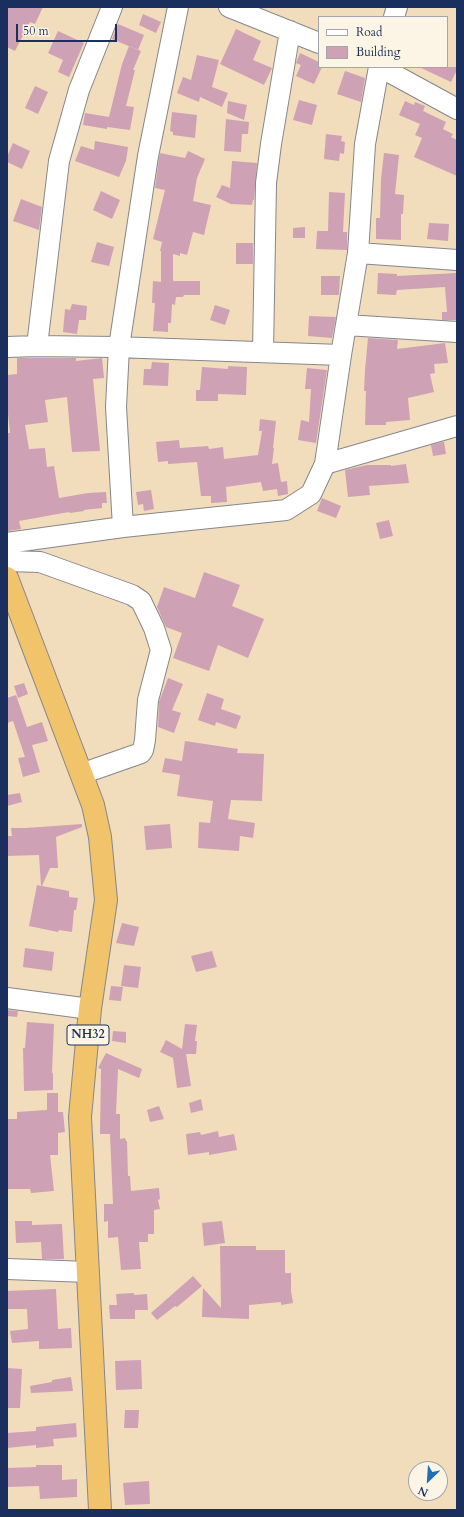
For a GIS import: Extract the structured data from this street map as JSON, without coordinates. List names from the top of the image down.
{
  "streets": {
    "highway": ["NH32"]
  },
  "legend": ["Road", "Building"],
  "scale_bar": "50 m",
  "north": "bottom left"
}
